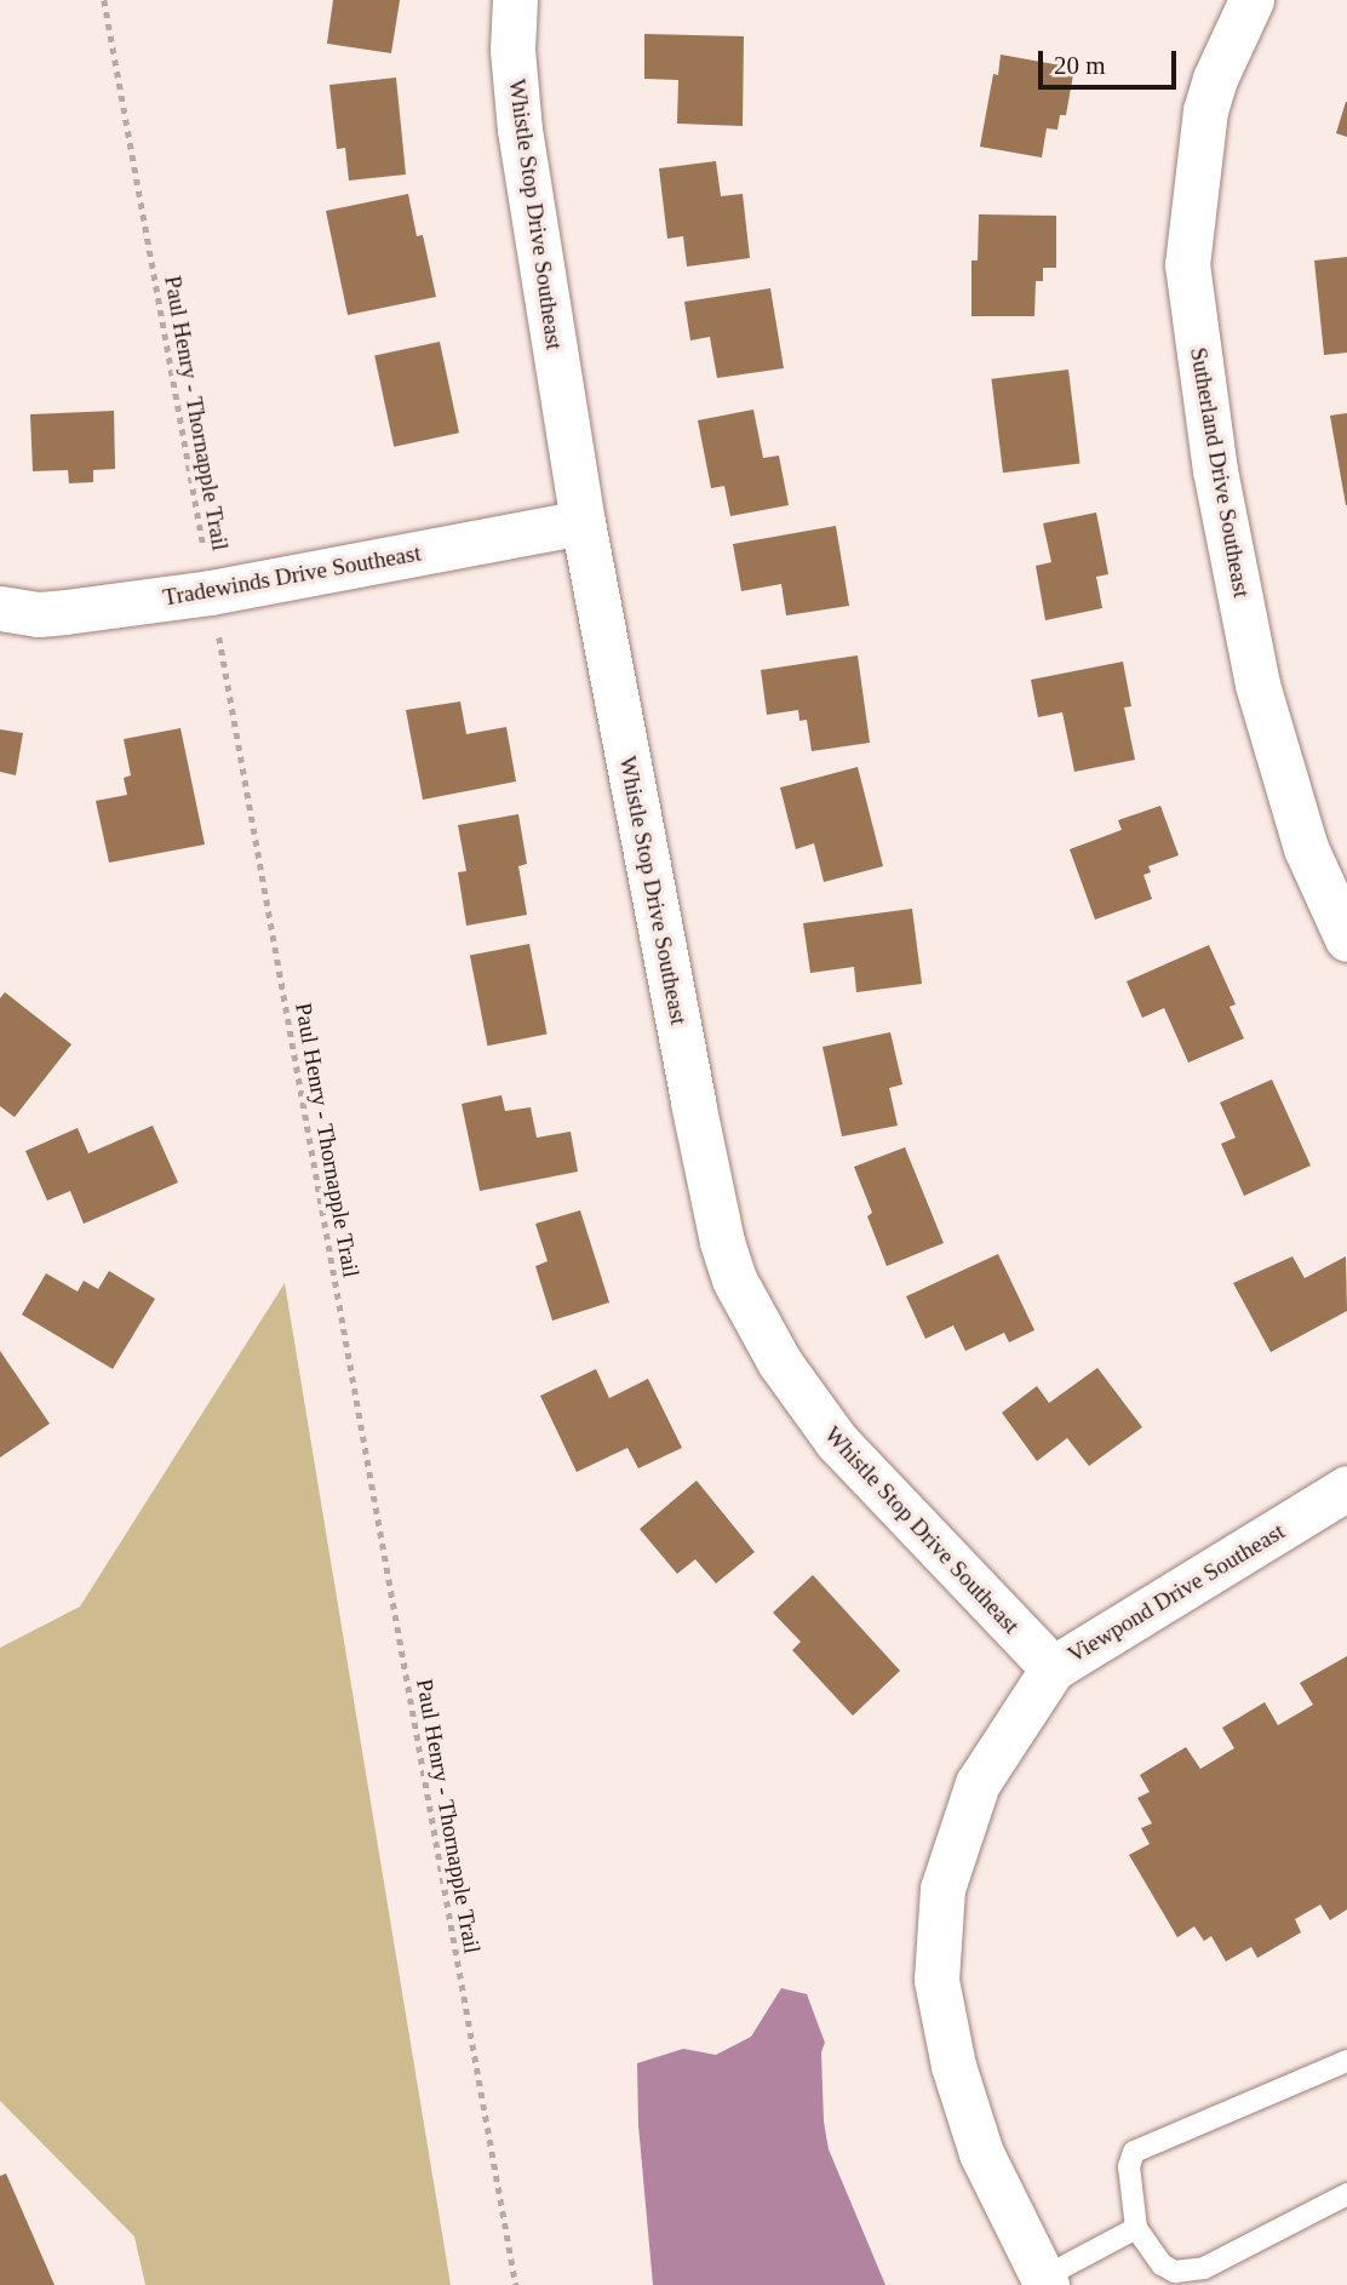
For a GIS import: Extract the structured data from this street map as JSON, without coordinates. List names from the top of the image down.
{
  "streets": {
    "street": [
      "Whistle Stop Drive Southeast",
      "Sutherland Drive Southeast",
      "Tradewinds Drive Southeast",
      "Viewpond Drive Southeast"
    ],
    "path": ["Paul Henry - Thornapple Trail"]
  },
  "crossings": [
    ["Whistle Stop Drive Southeast", "Tradewinds Drive Southeast"],
    ["Whistle Stop Drive Southeast", "Viewpond Drive Southeast"],
    ["Paul Henry - Thornapple Trail", "Tradewinds Drive Southeast"]
  ],
  "scale_bar": "20 m"
}
